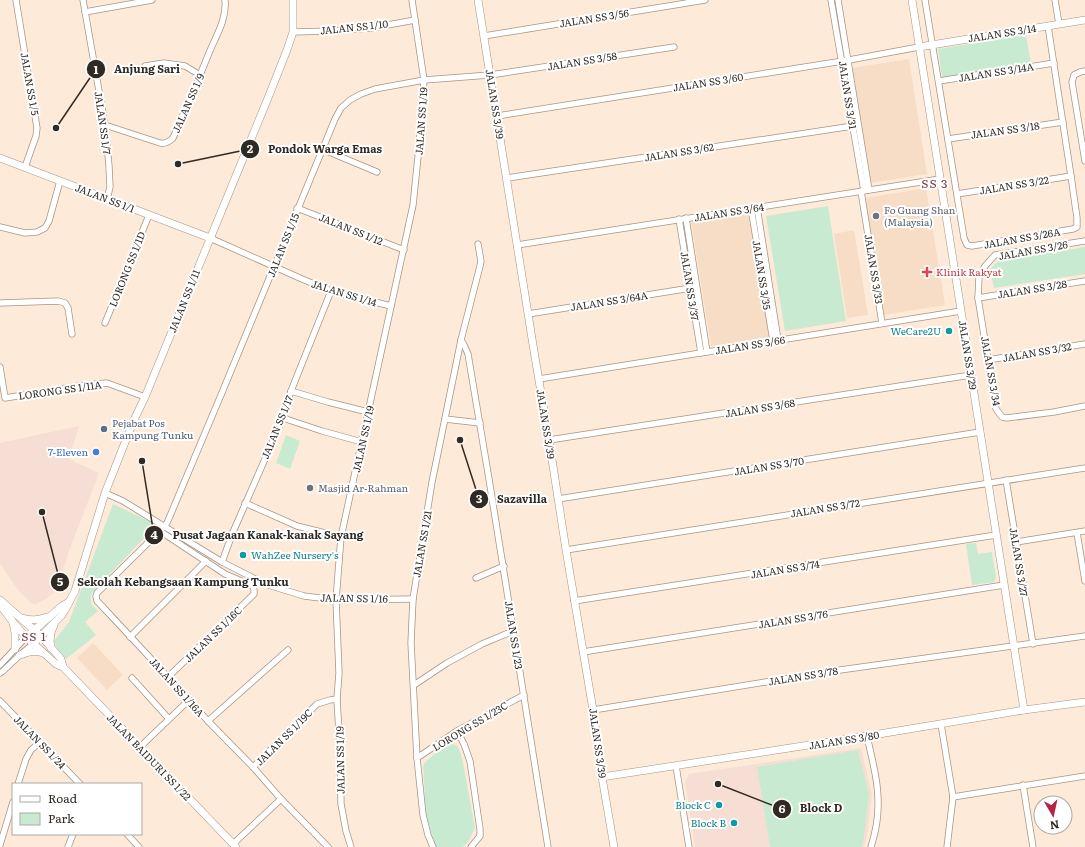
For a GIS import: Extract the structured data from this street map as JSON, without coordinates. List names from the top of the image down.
{
  "streets": {
    "street": [
      "JALAN SS 3/56",
      "JALAN SS 1/10",
      "JALAN SS 3/14",
      "JALAN SS 3/58",
      "JALAN SS 3/14A",
      "JALAN SS 3/60",
      "JALAN SS 1/5",
      "JALAN SS 3/31",
      "JALAN SS 1/9",
      "JALAN SS 3/39",
      "JALAN SS 1/19",
      "JALAN SS 1/7",
      "JALAN SS 3/18",
      "JALAN SS 3/62",
      "JALAN SS 3/22",
      "JALAN SS 1/1",
      "JALAN SS 3/64",
      "JALAN SS 1/12",
      "JALAN SS 3/26A",
      "JALAN SS 1/15",
      "JALAN SS 3/26",
      "LORONG SS 1/1D",
      "JALAN SS 3/33",
      "JALAN SS 3/35",
      "JALAN SS 3/37",
      "JALAN SS 3/28",
      "JALAN SS 1/14",
      "JALAN SS 1/11",
      "JALAN SS 3/64A",
      "JALAN SS 3/66",
      "JALAN SS 3/32",
      "JALAN SS 3/29",
      "JALAN SS 3/34",
      "LORONG SS 1/11A",
      "JALAN SS 3/68",
      "JALAN SS 1/17",
      "JALAN SS 3/70",
      "JALAN SS 3/72",
      "JALAN SS 1/21",
      "JALAN SS 3/27",
      "JALAN SS 3/74",
      "JALAN SS 1/16",
      "JALAN SS 3/76",
      "JALAN SS 1/16C",
      "JALAN SS 1/23",
      "JALAN SS 3/78",
      "JALAN SS 1/16A",
      "LORONG SS 1/23C",
      "JALAN SS 1/19C",
      "JALAN SS 3/80",
      "JALAN SS 1/24",
      "JALAN BAIDURI SS 1/22"
    ]
  },
  "crossings": [
    ["JALAN SS 3/56", "JALAN SS 3/39"],
    ["JALAN SS 1/10", "JALAN SS 1/19"],
    ["JALAN SS 1/10", "JALAN SS 1/11"],
    ["JALAN SS 3/14", "JALAN SS 3/60"],
    ["JALAN SS 3/14", "JALAN SS 3/26A"],
    ["JALAN SS 3/14", "JALAN SS 3/29"],
    ["JALAN SS 3/58", "JALAN SS 3/39"],
    ["JALAN SS 3/58", "JALAN SS 1/15"],
    ["JALAN SS 3/14A", "JALAN SS 3/26A"],
    ["JALAN SS 3/60", "JALAN SS 3/31"],
    ["JALAN SS 3/60", "JALAN SS 3/39"],
    ["JALAN SS 3/60", "JALAN SS 3/29"],
    ["JALAN SS 1/5", "JALAN SS 1/1"],
    ["JALAN SS 3/31", "JALAN SS 3/62"],
    ["JALAN SS 3/31", "JALAN SS 3/64"],
    ["JALAN SS 3/31", "JALAN SS 3/33"],
    ["JALAN SS 1/9", "JALAN SS 1/7"],
    ["JALAN SS 3/39", "JALAN SS 3/62"],
    ["JALAN SS 3/39", "JALAN SS 3/64"],
    ["JALAN SS 3/39", "JALAN SS 1/15"],
    ["JALAN SS 3/39", "JALAN SS 3/64A"],
    ["JALAN SS 3/39", "JALAN SS 3/66"],
    ["JALAN SS 3/39", "JALAN SS 3/68"],
    ["JALAN SS 3/39", "JALAN SS 3/70"],
    ["JALAN SS 3/39", "JALAN SS 3/72"],
    ["JALAN SS 3/39", "JALAN SS 3/74"],
    ["JALAN SS 3/39", "JALAN SS 3/76"],
    ["JALAN SS 3/39", "JALAN SS 3/78"],
    ["JALAN SS 3/39", "JALAN SS 3/80"],
    ["JALAN SS 1/19", "JALAN SS 1/12"],
    ["JALAN SS 1/19", "JALAN SS 1/15"],
    ["JALAN SS 1/19", "JALAN SS 1/14"],
    ["JALAN SS 1/19", "JALAN SS 1/16"],
    ["JALAN SS 1/19", "JALAN SS 1/19C"],
    ["JALAN SS 1/7", "JALAN SS 1/1"],
    ["JALAN SS 3/18", "JALAN SS 3/26A"],
    ["JALAN SS 3/22", "JALAN SS 3/26A"],
    ["JALAN SS 1/1", "LORONG SS 1/1D"],
    ["JALAN SS 1/1", "JALAN SS 1/14"],
    ["JALAN SS 1/1", "JALAN SS 1/11"],
    ["JALAN SS 3/64", "JALAN SS 3/33"],
    ["JALAN SS 3/64", "JALAN SS 3/35"],
    ["JALAN SS 3/64", "JALAN SS 3/37"],
    ["JALAN SS 3/64", "JALAN SS 3/29"],
    ["JALAN SS 1/12", "JALAN SS 1/15"],
    ["JALAN SS 1/15", "JALAN SS 1/14"],
    ["JALAN SS 1/15", "JALAN SS 1/16"],
    ["JALAN SS 1/15", "JALAN SS 1/16A"],
    ["JALAN SS 3/26", "JALAN SS 3/34"],
    ["JALAN SS 3/33", "JALAN SS 3/66"],
    ["JALAN SS 3/35", "JALAN SS 3/66"],
    ["JALAN SS 3/37", "JALAN SS 3/64A"],
    ["JALAN SS 3/37", "JALAN SS 3/66"],
    ["JALAN SS 3/28", "JALAN SS 3/34"],
    ["JALAN SS 1/14", "JALAN SS 1/11"],
    ["JALAN SS 1/14", "JALAN SS 1/17"],
    ["JALAN SS 1/11", "LORONG SS 1/11A"],
    ["JALAN SS 1/11", "JALAN SS 1/16"],
    ["JALAN SS 3/66", "JALAN SS 3/29"],
    ["JALAN SS 3/32", "JALAN SS 3/34"],
    ["JALAN SS 3/29", "JALAN SS 3/68"],
    ["JALAN SS 3/29", "JALAN SS 3/70"],
    ["JALAN SS 3/29", "JALAN SS 3/72"],
    ["JALAN SS 3/29", "JALAN SS 3/74"],
    ["JALAN SS 3/29", "JALAN SS 3/76"],
    ["JALAN SS 3/29", "JALAN SS 3/78"],
    ["JALAN SS 3/29", "JALAN SS 3/80"],
    ["JALAN SS 1/17", "JALAN SS 1/16"],
    ["JALAN SS 3/72", "JALAN SS 3/27"],
    ["JALAN SS 1/21", "JALAN SS 1/16"],
    ["JALAN SS 1/21", "JALAN SS 1/23"],
    ["JALAN SS 1/21", "LORONG SS 1/23C"],
    ["JALAN SS 3/27", "JALAN SS 3/78"],
    ["JALAN SS 1/16", "JALAN SS 1/16A"],
    ["JALAN SS 1/16C", "JALAN SS 1/16A"],
    ["JALAN SS 1/23", "LORONG SS 1/23C"],
    ["JALAN SS 1/16A", "JALAN SS 1/19C"]
  ],
  "districts": ["SS 3", "SS 1"],
  "places": {
    "other": [
      "Anjung Sari",
      "Pondok Warga Emas",
      "Fo Guang Shan (Malaysia)",
      "WeCare2U",
      "Pejabat Pos Kampung Tunku",
      "Sazavilla",
      "7-Eleven",
      "Pusat Jagaan Kanak-kanak Sayang",
      "Masjid Ar-Rahman",
      "Sekolah Kebangsaan Kampung Tunku",
      "WahZee Nursery's",
      "Block D",
      "Block C",
      "Block B"
    ],
    "health": ["Klinik Rakyat"]
  },
  "legend": ["Road", "Park"],
  "north": "bottom"
}
